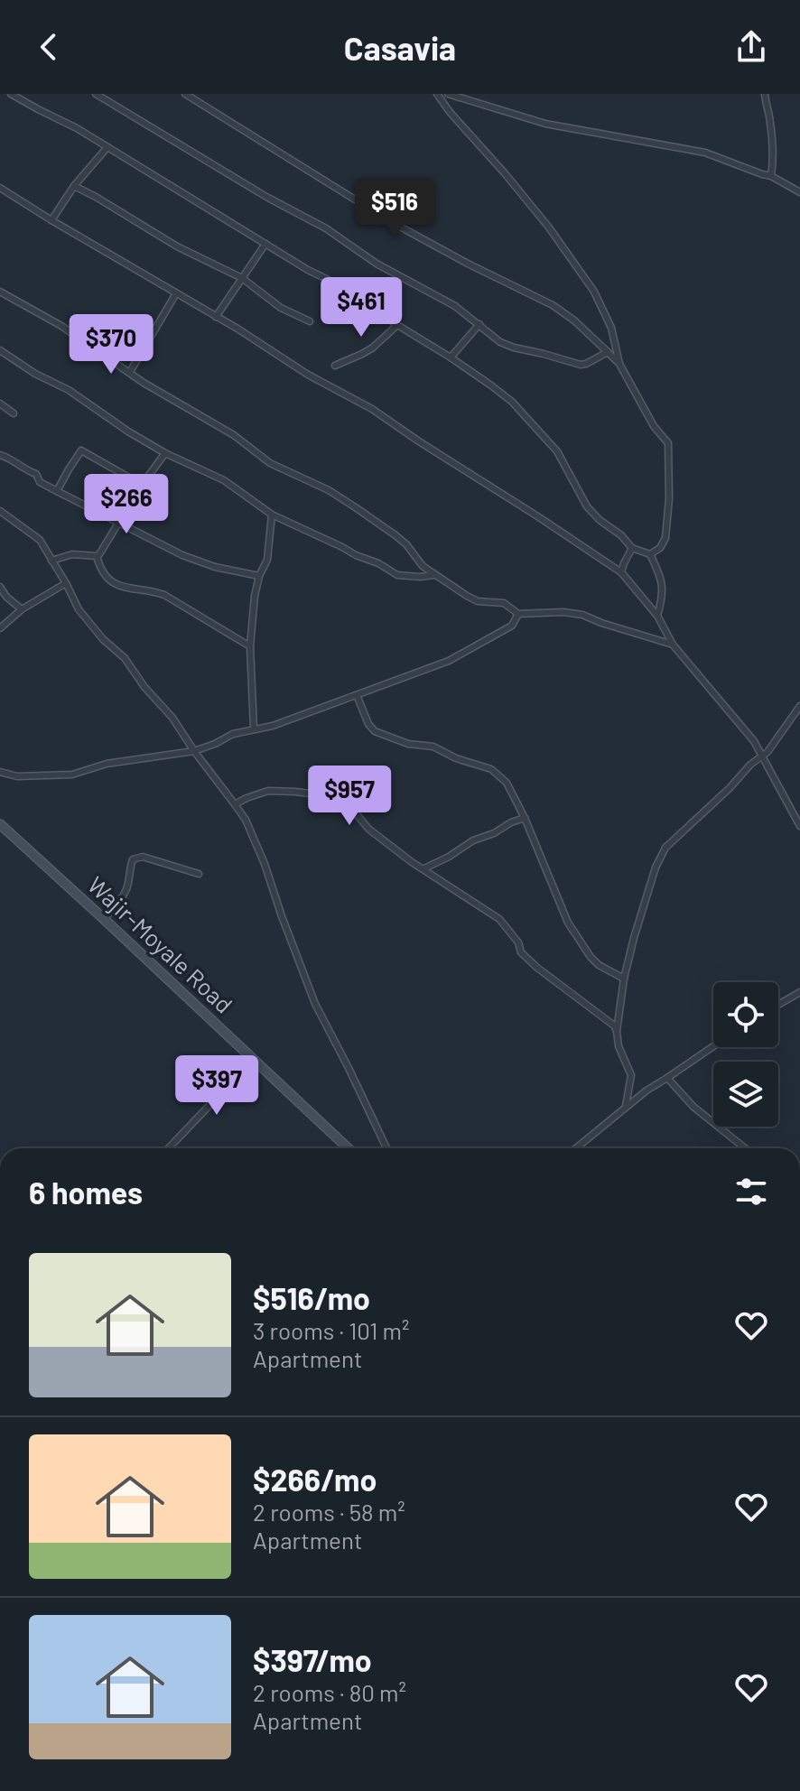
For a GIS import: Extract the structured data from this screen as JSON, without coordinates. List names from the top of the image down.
{
  "streets": {
    "main road": ["Wajir-Moyale Road"]
  },
  "page": {
    "header": "Casavia",
    "price": [
      "$516",
      "$461",
      "$370",
      "$266",
      "$957",
      "$397"
    ],
    "heading": "6 homes",
    "list": [
      {
        "name": "$516/mo",
        "note": "3 rooms · 101 m² · Apartment"
      },
      {
        "name": "$266/mo",
        "note": "2 rooms · 58 m² · Apartment"
      },
      {
        "name": "$397/mo",
        "note": "2 rooms · 80 m² · Apartment"
      }
    ]
  }
}
